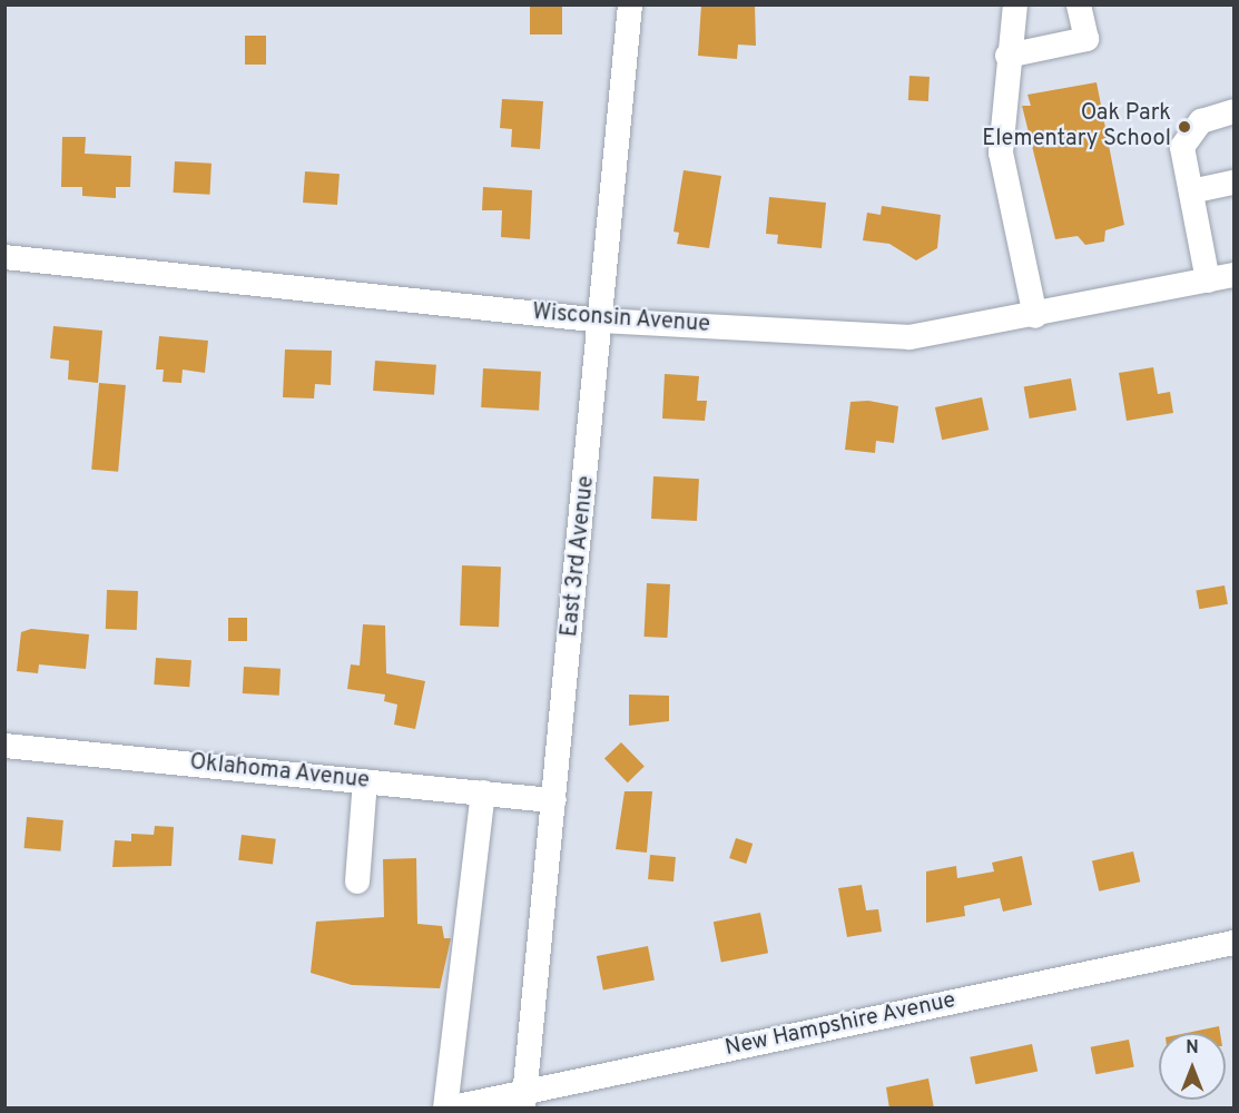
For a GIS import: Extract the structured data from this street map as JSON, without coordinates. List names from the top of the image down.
{
  "streets": {
    "street": [
      "Wisconsin Avenue",
      "East 3rd Avenue",
      "Oklahoma Avenue",
      "New Hampshire Avenue"
    ]
  },
  "crossings": [
    ["Wisconsin Avenue", "East 3rd Avenue"],
    ["East 3rd Avenue", "Oklahoma Avenue"],
    ["East 3rd Avenue", "New Hampshire Avenue"]
  ],
  "places": ["Oak Park Elementary School"],
  "north": "top"
}
